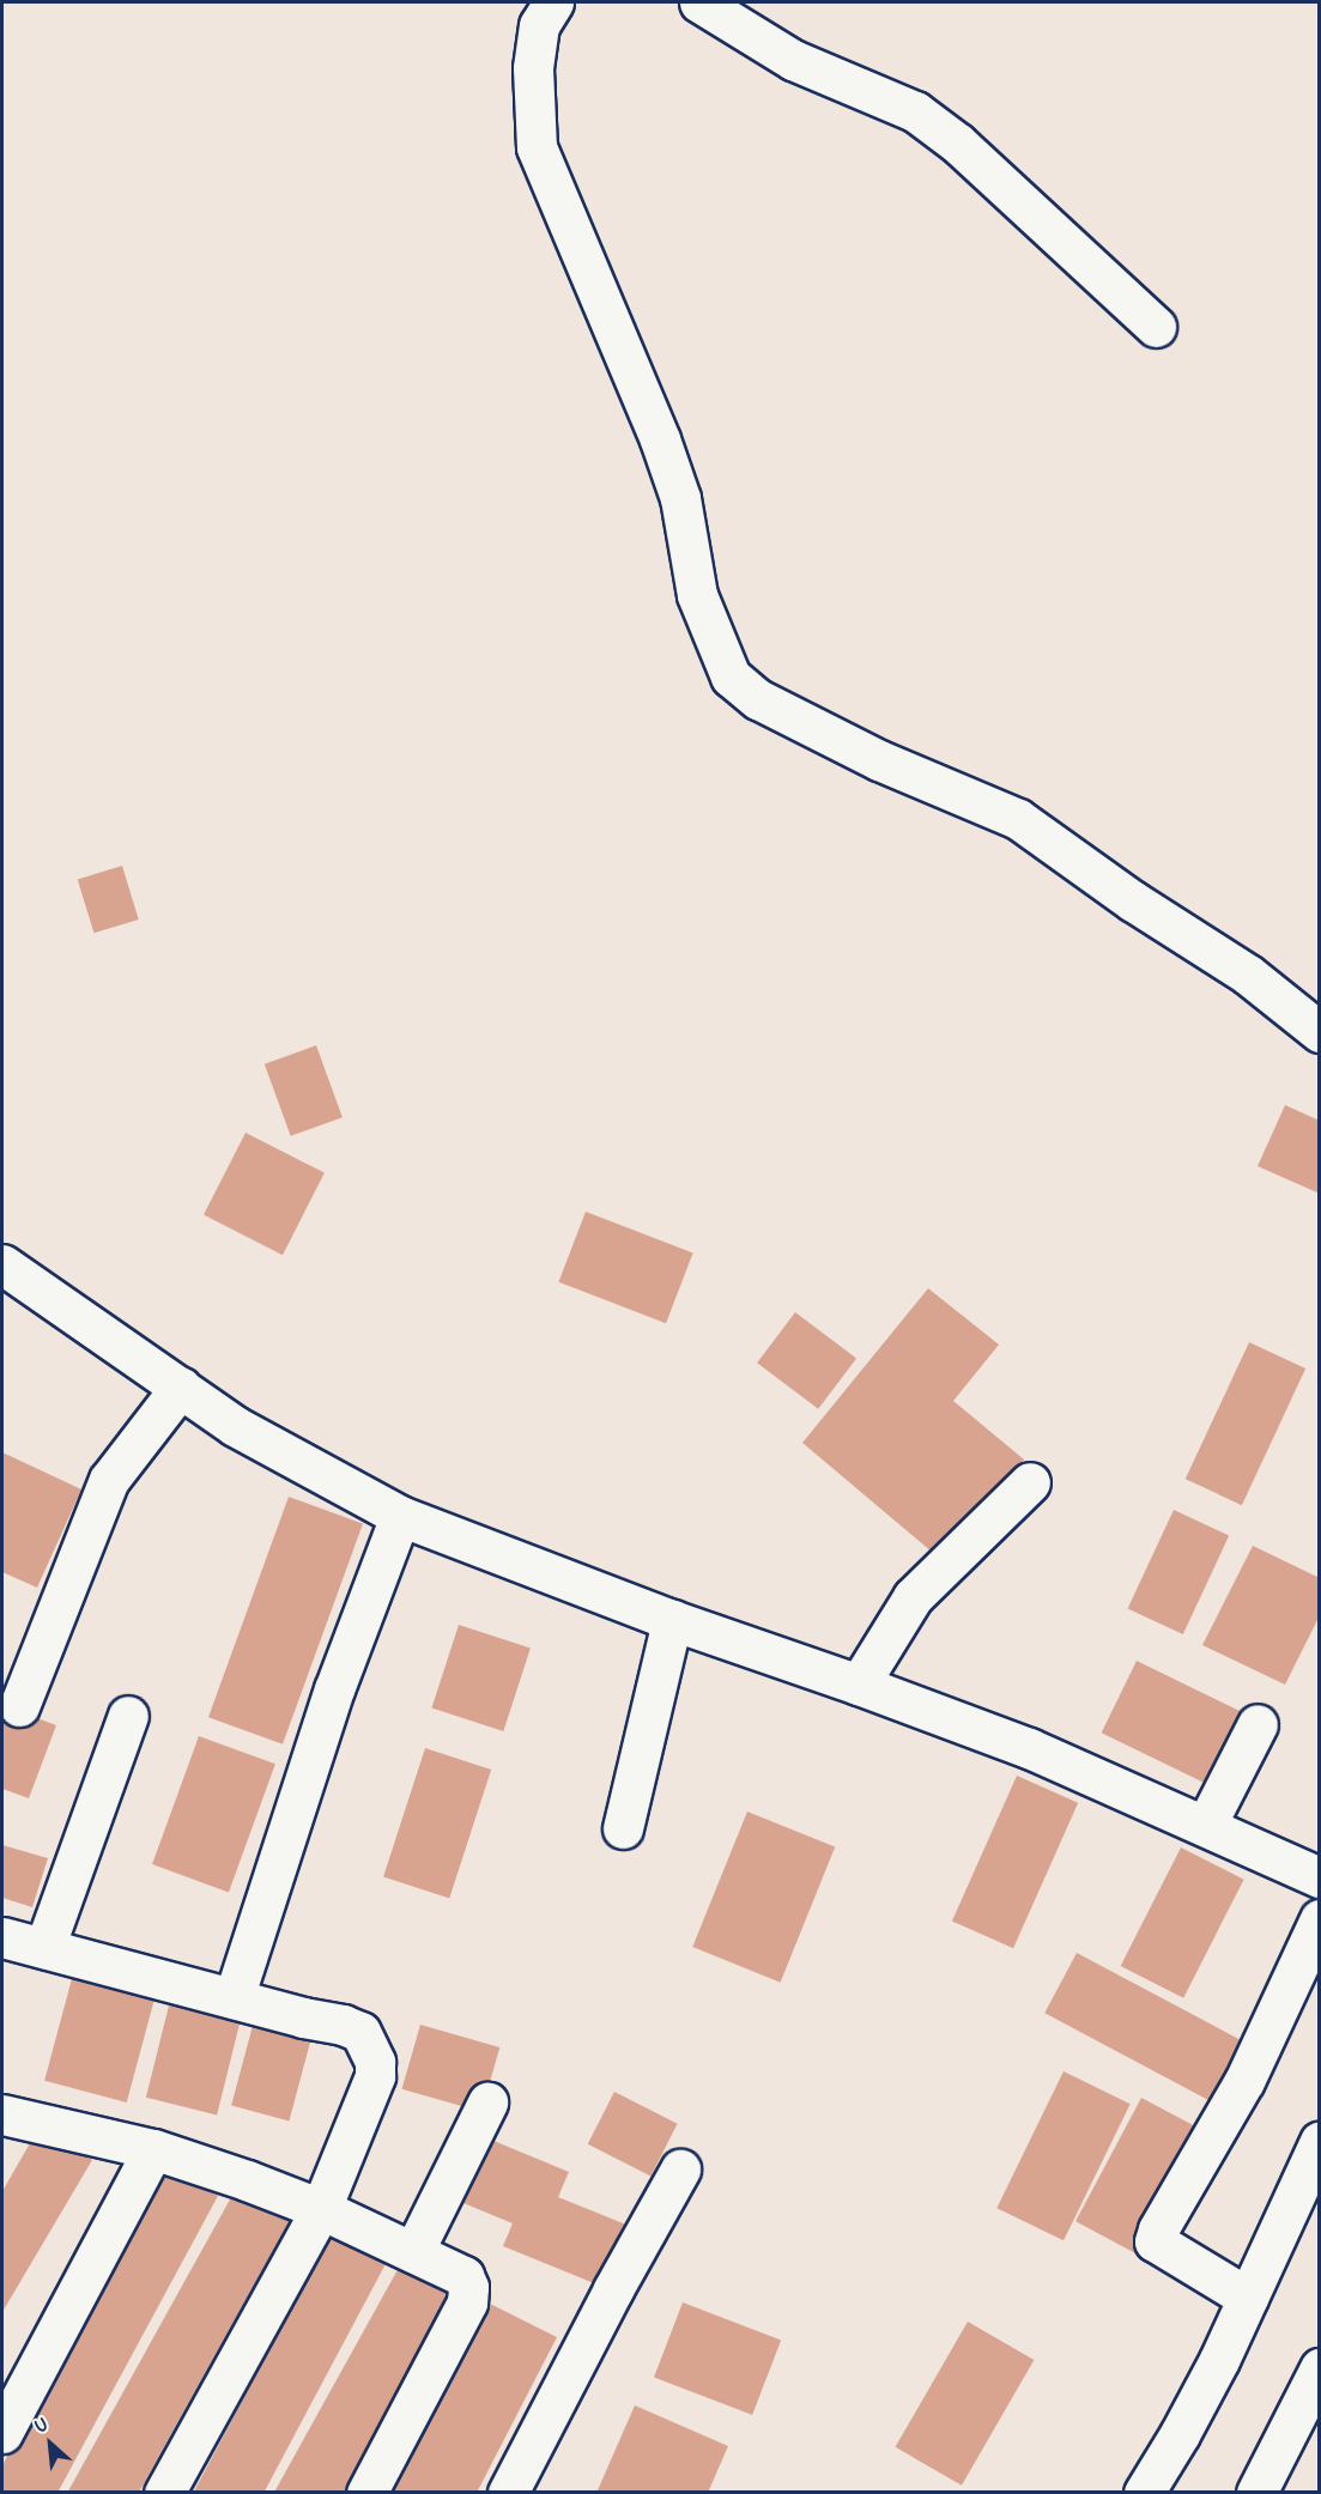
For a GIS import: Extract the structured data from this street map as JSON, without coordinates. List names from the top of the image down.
{
  "north": "top left"
}
